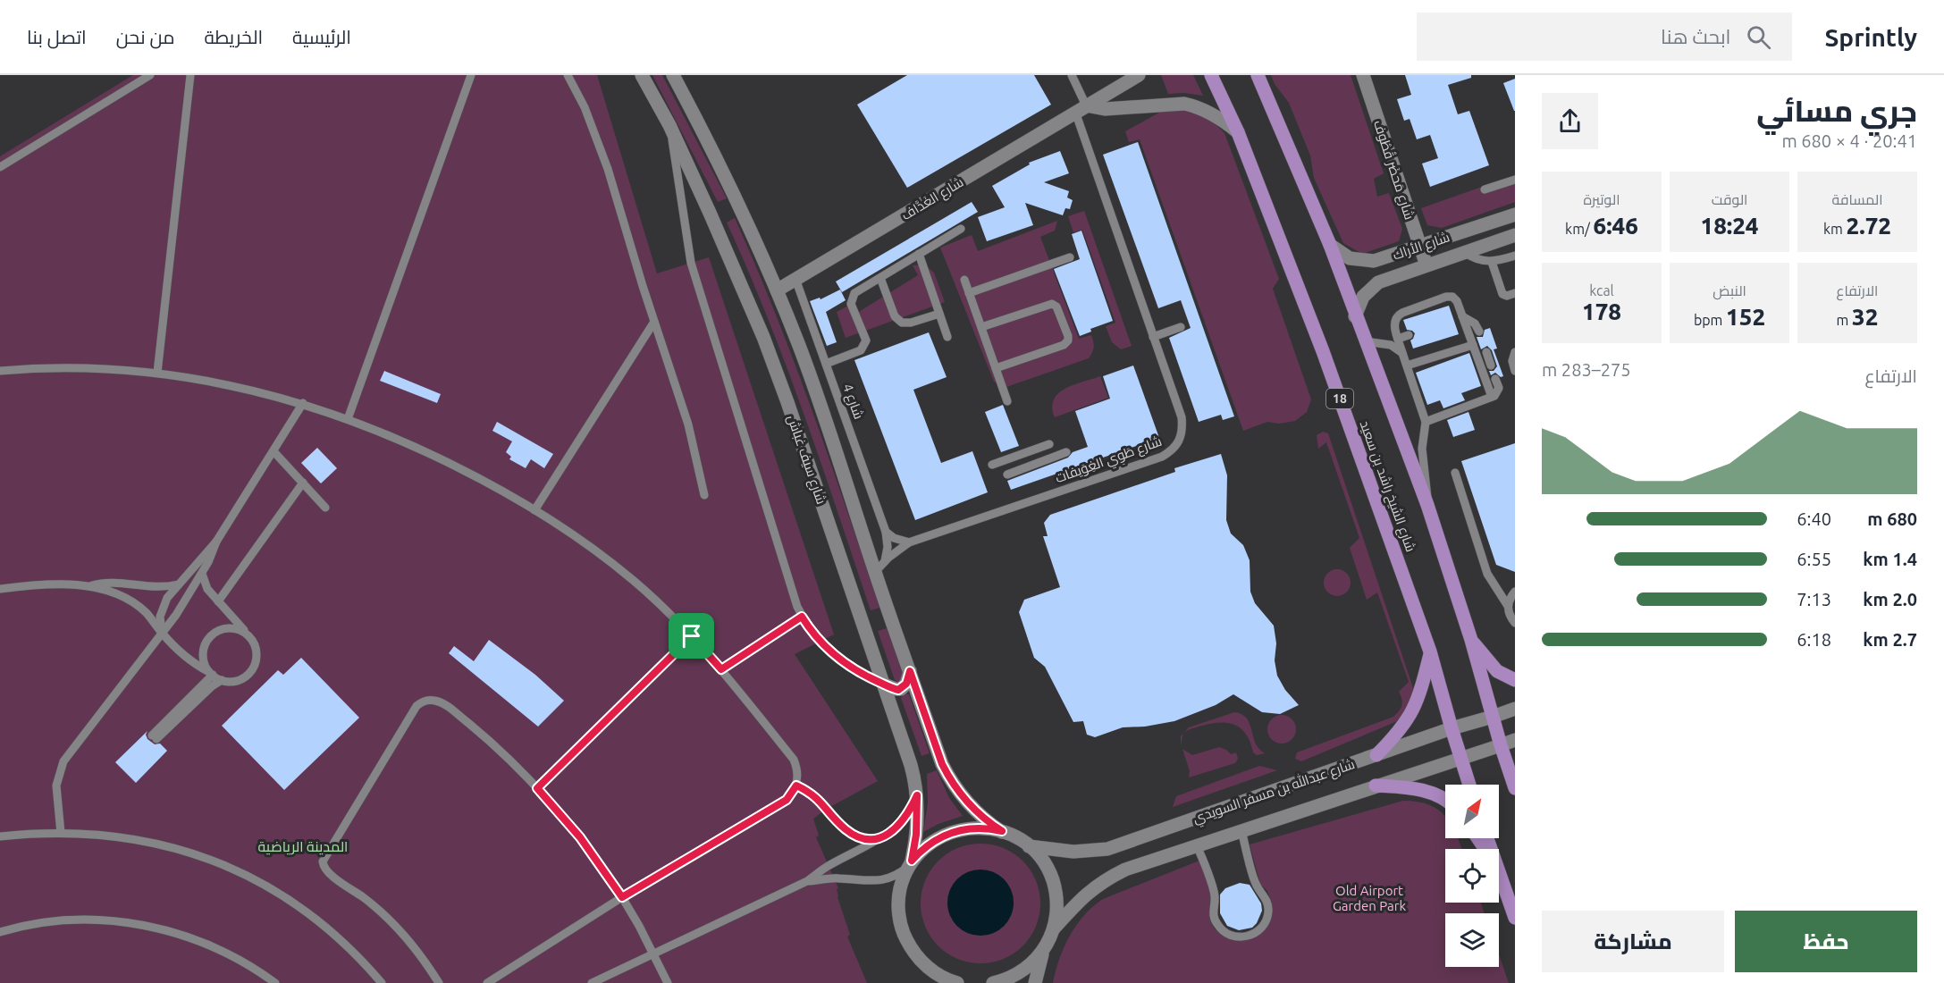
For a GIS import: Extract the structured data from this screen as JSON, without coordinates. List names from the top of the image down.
{
  "streets": {
    "main road": ["18", "شارع الشيخ راشد بن سعيد"],
    "street": [
      "شارع مَحضَر قُطُوف",
      "شارع الغَدَّاف",
      "شارع الأراك",
      "شارع سيف غباش",
      "شارع عبدالله بن مسفر السويدي"
    ],
    "lane": ["شارع 4", "شارع طَوِي الغِوَيفات"]
  },
  "crossings": [
    ["شارع مَحضَر قُطُوف", "شارع الأراك"],
    ["شارع الغَدَّاف", "شارع 4"],
    ["شارع الغَدَّاف", "شارع طَوِي الغِوَيفات"],
    ["شارع 4", "شارع طَوِي الغِوَيفات"],
    ["شارع الشيخ راشد بن سعيد", "شارع عبدالله بن مسفر السويدي"]
  ],
  "districts": ["المدينة الرياضية"],
  "parks": ["Old Airport Garden Park"],
  "north": "top right",
  "page": {
    "header": "Sprintly",
    "search": "ابحث هنا",
    "nav": [
      "الرئيسية",
      "الخريطة",
      "من نحن",
      "اتصل بنا"
    ],
    "heading": ["جري مسائي", "20:41 · 4 × 680 m"],
    "stats": [
      ["المسافة", "2.72 km"],
      ["الوقت", "18:24"],
      ["الوتيرة", "6:46 /km"],
      ["الارتفاع", "32 m"],
      ["النبض", "152 bpm"],
      ["kcal", "178"]
    ],
    "chart": ["الارتفاع", "275–283 m"],
    "list": [
      {
        "name": "680 m",
        "note": "6:40"
      },
      {
        "name": "1.4 km",
        "note": "6:55"
      },
      {
        "name": "2.0 km",
        "note": "7:13"
      },
      {
        "name": "2.7 km",
        "note": "6:18"
      }
    ],
    "buttons": ["حفظ", "مشاركة"]
  }
}
